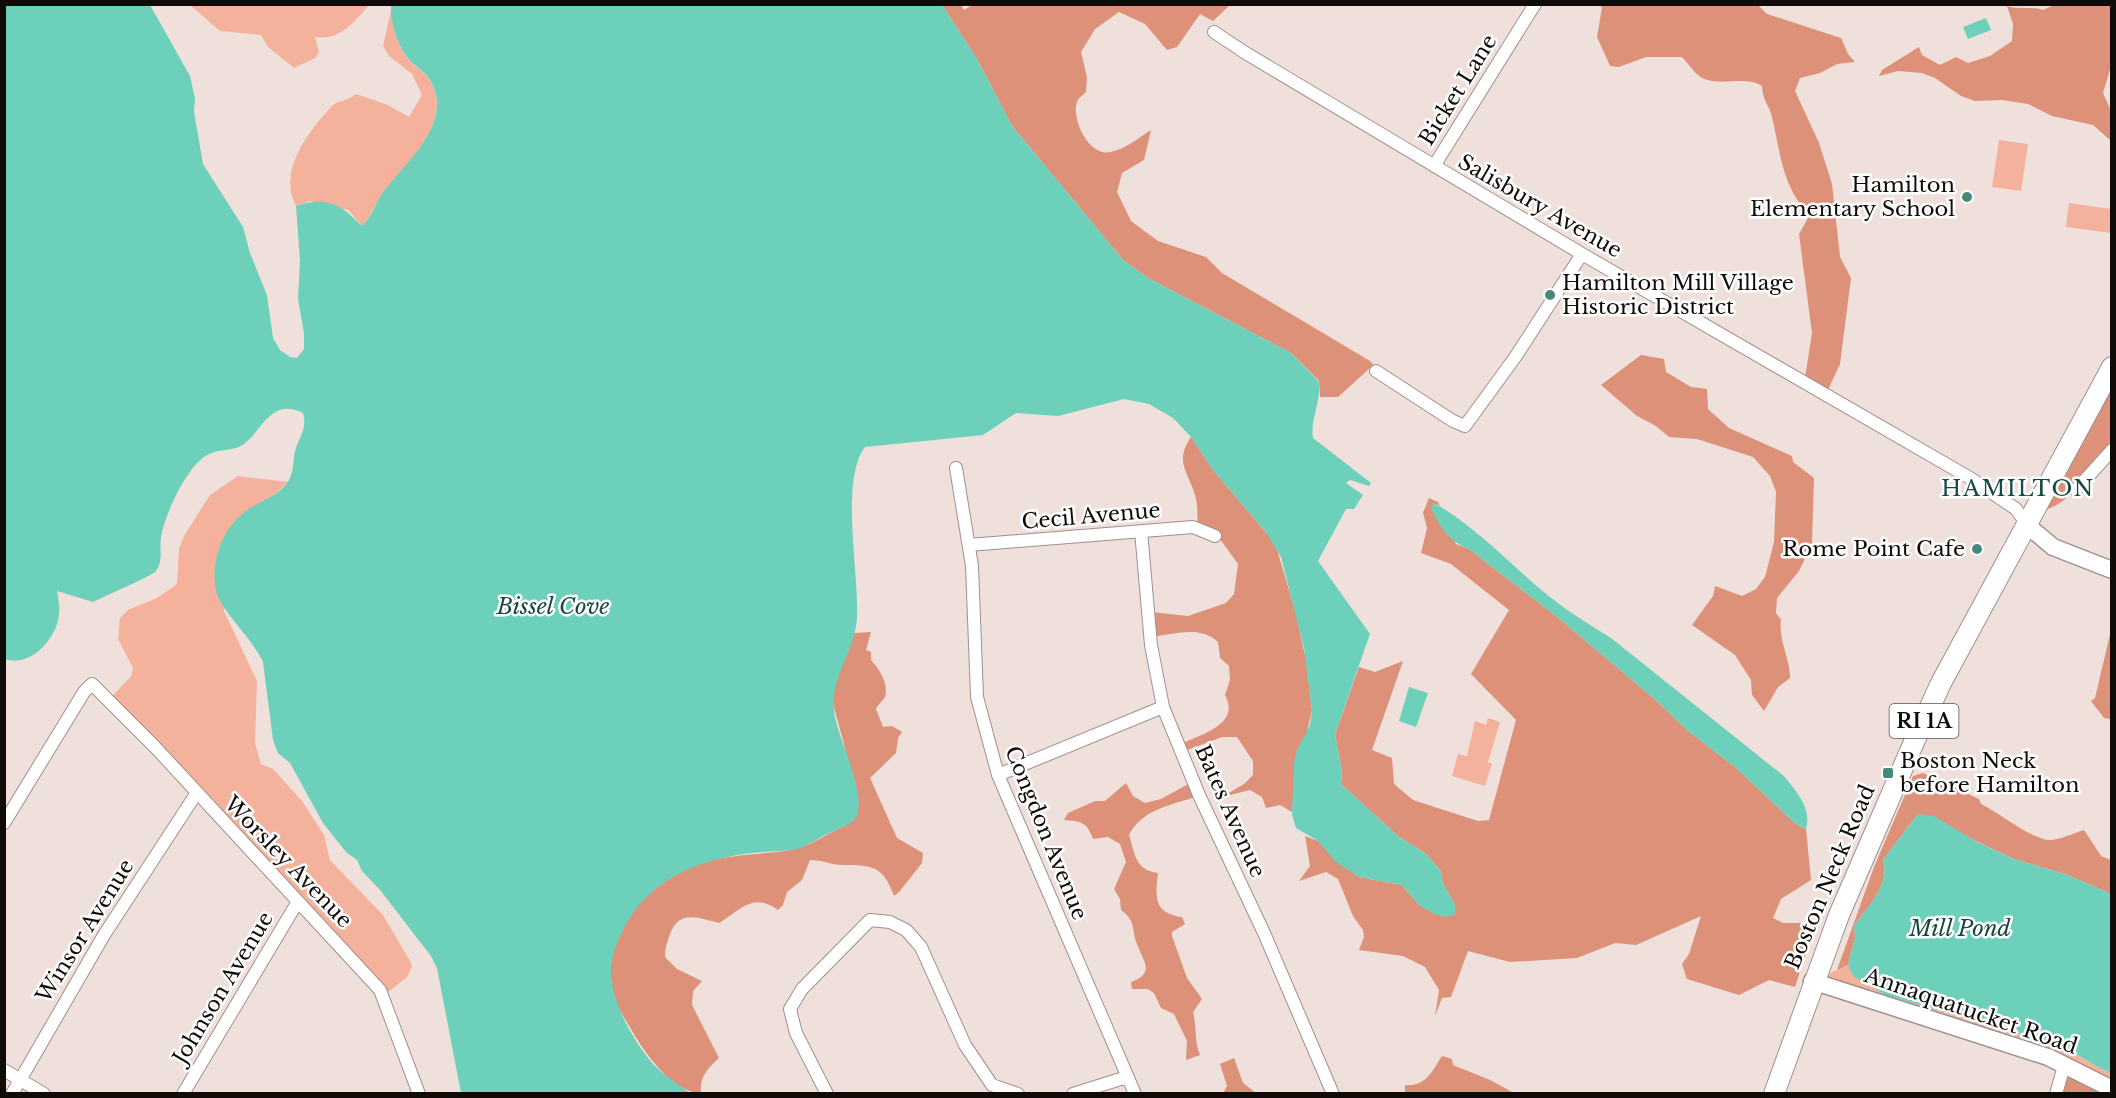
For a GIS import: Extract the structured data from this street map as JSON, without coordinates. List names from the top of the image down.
{
  "streets": {
    "main road": ["RI 1A", "Boston Neck Road"],
    "street": [
      "Bicket Lane",
      "Salisbury Avenue",
      "Cecil Avenue",
      "Bates Avenue",
      "Congdon Avenue",
      "Worsley Avenue",
      "Winsor Avenue",
      "Johnson Avenue",
      "Annaquatucket Road"
    ]
  },
  "crossings": [
    ["Bicket Lane", "Salisbury Avenue"],
    ["Salisbury Avenue", "Boston Neck Road"],
    ["Cecil Avenue", "Bates Avenue"],
    ["Cecil Avenue", "Congdon Avenue"],
    ["Worsley Avenue", "Winsor Avenue"],
    ["Worsley Avenue", "Johnson Avenue"],
    ["Boston Neck Road", "Annaquatucket Road"]
  ],
  "districts": ["HAMILTON"],
  "water": ["Bissel Cove", "Mill Pond"],
  "places": {
    "other": ["Hamilton Elementary School", "Hamilton Mill Village Historic District", "Rome Point Cafe"],
    "transit": ["Boston Neck before Hamilton"]
  }
}
